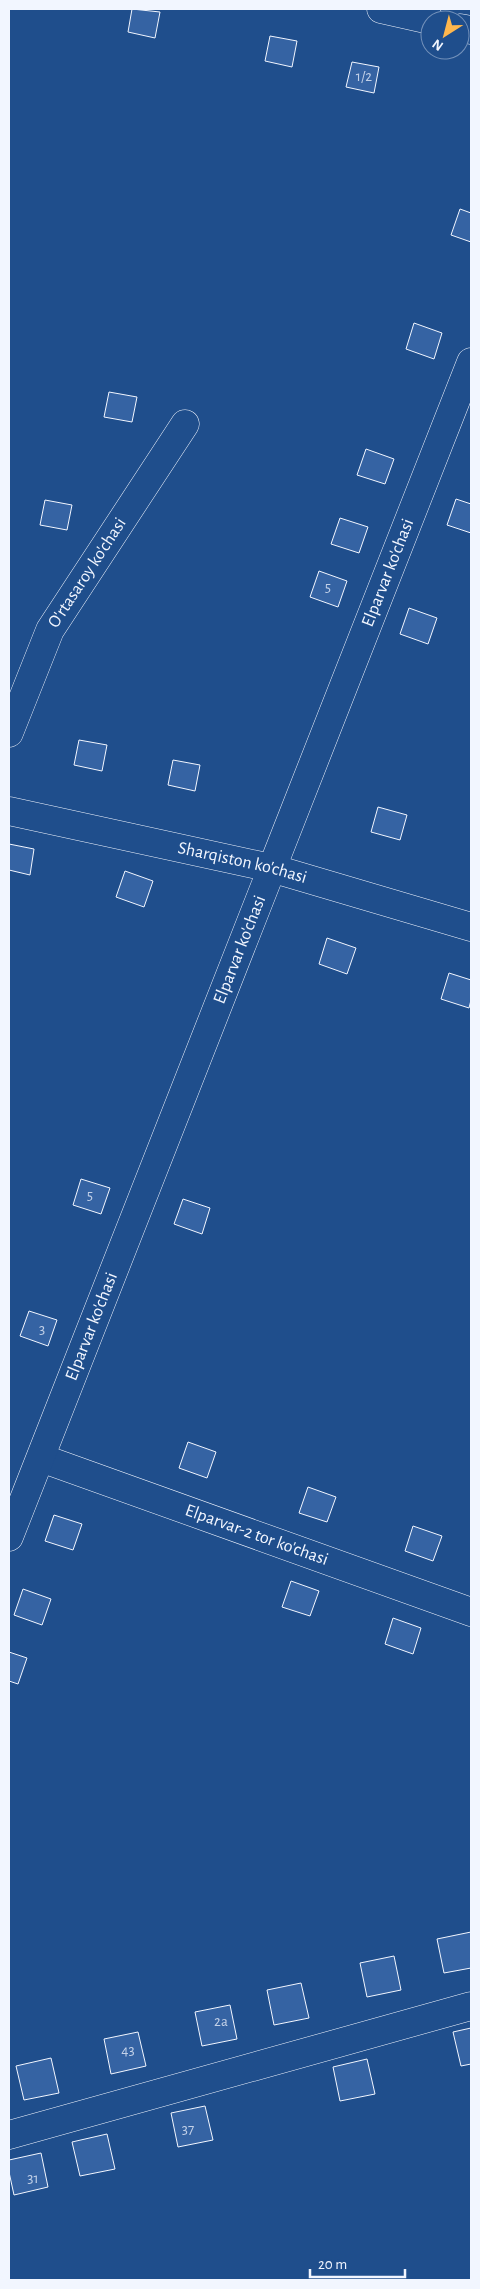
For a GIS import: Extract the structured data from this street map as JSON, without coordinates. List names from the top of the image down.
{
  "streets": {
    "street": [
      "Elparvar ko'chasi",
      "O'rtasaroy ko'chasi",
      "Sharqiston ko'chasi",
      "Elparvar-2 tor ko'chasi"
    ]
  },
  "crossings": [
    ["Elparvar ko'chasi", "Sharqiston ko'chasi"],
    ["Elparvar ko'chasi", "Elparvar-2 tor ko'chasi"]
  ],
  "house_numbers": [
    "1/2",
    "5",
    "5",
    "3",
    "2a",
    "43",
    "37",
    "31"
  ],
  "scale_bar": "20 m",
  "north": "bottom left"
}
